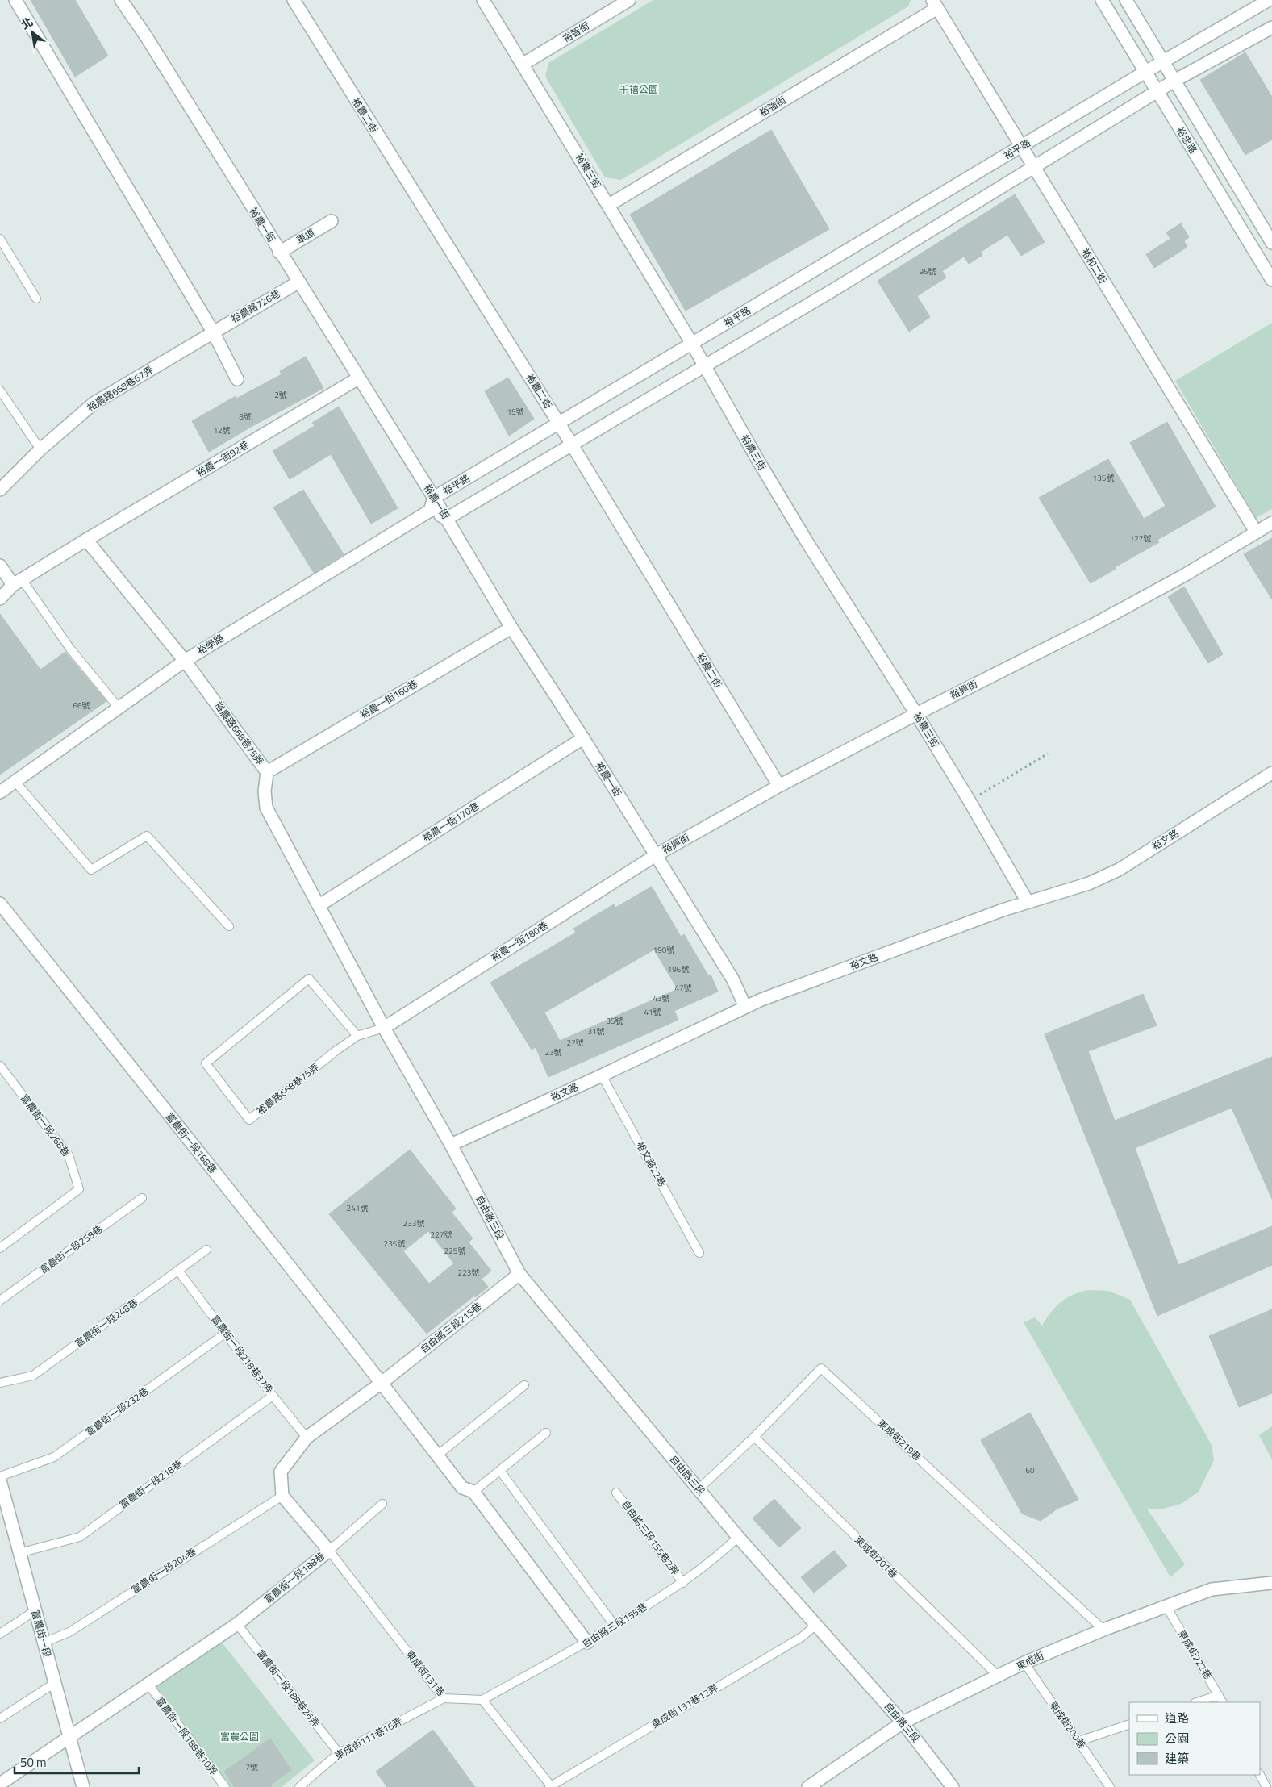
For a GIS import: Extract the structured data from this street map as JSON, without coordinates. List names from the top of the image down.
{
  "streets": {
    "street": [
      "裕智街",
      "裕強街",
      "裕農二街",
      "裕忠路",
      "裕平路",
      "裕農三街",
      "裕農一街",
      "車道",
      "裕和二街",
      "裕農路726巷",
      "裕農路668巷67弄",
      "裕農一街92巷",
      "裕學路",
      "裕興街",
      "裕農一街160巷",
      "裕農路668巷75弄",
      "裕農一街170巷",
      "裕文路",
      "裕農一街180巷",
      "富農街一段188巷",
      "自由路三段",
      "自由路三段215巷",
      "富農街一段",
      "東成街"
    ],
    "lane": [
      "富農街一段268巷",
      "裕文路22巷",
      "富農街一段258巷",
      "富農街一段248巷",
      "富農街一段218巷37弄",
      "富農街一段232巷",
      "東成街219巷",
      "富農街一段218巷",
      "自由路三段155巷2弄",
      "東成街201巷",
      "富農街一段204巷",
      "自由路三段155巷",
      "東成街222巷",
      "東成街131巷",
      "富農街一段188巷26弄",
      "東成街131巷12弄",
      "東成街200巷",
      "富農街一段188巷10弄",
      "東成街111巷16弄"
    ]
  },
  "crossings": [
    ["裕智街", "裕農三街"],
    ["裕強街", "裕農三街"],
    ["裕強街", "裕和二街"],
    ["裕農二街", "裕平路"],
    ["裕農二街", "裕興街"],
    ["裕忠路", "裕平路"],
    ["裕平路", "裕農三街"],
    ["裕平路", "裕農一街"],
    ["裕平路", "裕和二街"],
    ["裕平路", "裕學路"],
    ["裕農三街", "裕興街"],
    ["裕農三街", "裕文路"],
    ["裕農一街", "車道"],
    ["裕農一街", "裕農路726巷"],
    ["裕農一街", "裕農一街92巷"],
    ["裕農一街", "裕興街"],
    ["裕農一街", "裕農一街160巷"],
    ["裕農一街", "裕農一街170巷"],
    ["裕農一街", "裕文路"],
    ["裕農一街", "裕農一街180巷"],
    ["裕和二街", "裕興街"],
    ["裕農路726巷", "裕農路668巷67弄"],
    ["裕農一街92巷", "裕農路668巷75弄"],
    ["裕學路", "裕農路668巷75弄"],
    ["裕興街", "裕農一街180巷"],
    ["裕農一街160巷", "裕農路668巷75弄"],
    ["裕農路668巷75弄", "裕農一街170巷"],
    ["裕農路668巷75弄", "裕文路"],
    ["裕農路668巷75弄", "裕農一街180巷"],
    ["裕農路668巷75弄", "自由路三段"],
    ["裕文路", "裕文路22巷"],
    ["裕文路", "自由路三段"],
    ["富農街一段188巷", "自由路三段215巷"],
    ["富農街一段188巷", "富農街一段204巷"],
    ["富農街一段188巷", "自由路三段155巷"],
    ["富農街一段188巷", "富農街一段"],
    ["富農街一段188巷", "東成街131巷"],
    ["富農街一段188巷", "富農街一段188巷26弄"],
    ["富農街一段188巷", "富農街一段188巷10弄"],
    ["自由路三段", "自由路三段215巷"],
    ["自由路三段", "東成街219巷"],
    ["自由路三段", "自由路三段155巷"],
    ["自由路三段", "東成街"],
    ["自由路三段", "東成街131巷12弄"],
    ["富農街一段248巷", "富農街一段218巷37弄"],
    ["富農街一段218巷37弄", "富農街一段232巷"],
    ["富農街一段218巷37弄", "富農街一段218巷"],
    ["東成街219巷", "東成街201巷"],
    ["東成街219巷", "東成街"],
    ["富農街一段218巷", "富農街一段"],
    ["自由路三段155巷2弄", "自由路三段155巷"],
    ["東成街201巷", "東成街"],
    ["富農街一段204巷", "富農街一段"],
    ["自由路三段155巷", "東成街131巷"],
    ["東成街222巷", "東成街"],
    ["東成街", "東成街200巷"],
    ["東成街131巷", "東成街111巷16弄"],
    ["富農街一段188巷26弄", "東成街111巷16弄"]
  ],
  "parks": ["千禧公園", "富農公園"],
  "house_numbers": [
    "96號",
    "2號",
    "15號",
    "8號",
    "12號",
    "135號",
    "127號",
    "66號",
    "190號",
    "196號",
    "47號",
    "43號",
    "41號",
    "35號",
    "31號",
    "27號",
    "23號",
    "241號",
    "233號",
    "227號",
    "235號",
    "225號",
    "223號",
    "60",
    "7號"
  ],
  "legend": ["道路", "公園", "建築"],
  "scale_bar": "50 m",
  "north": "top left"
}
